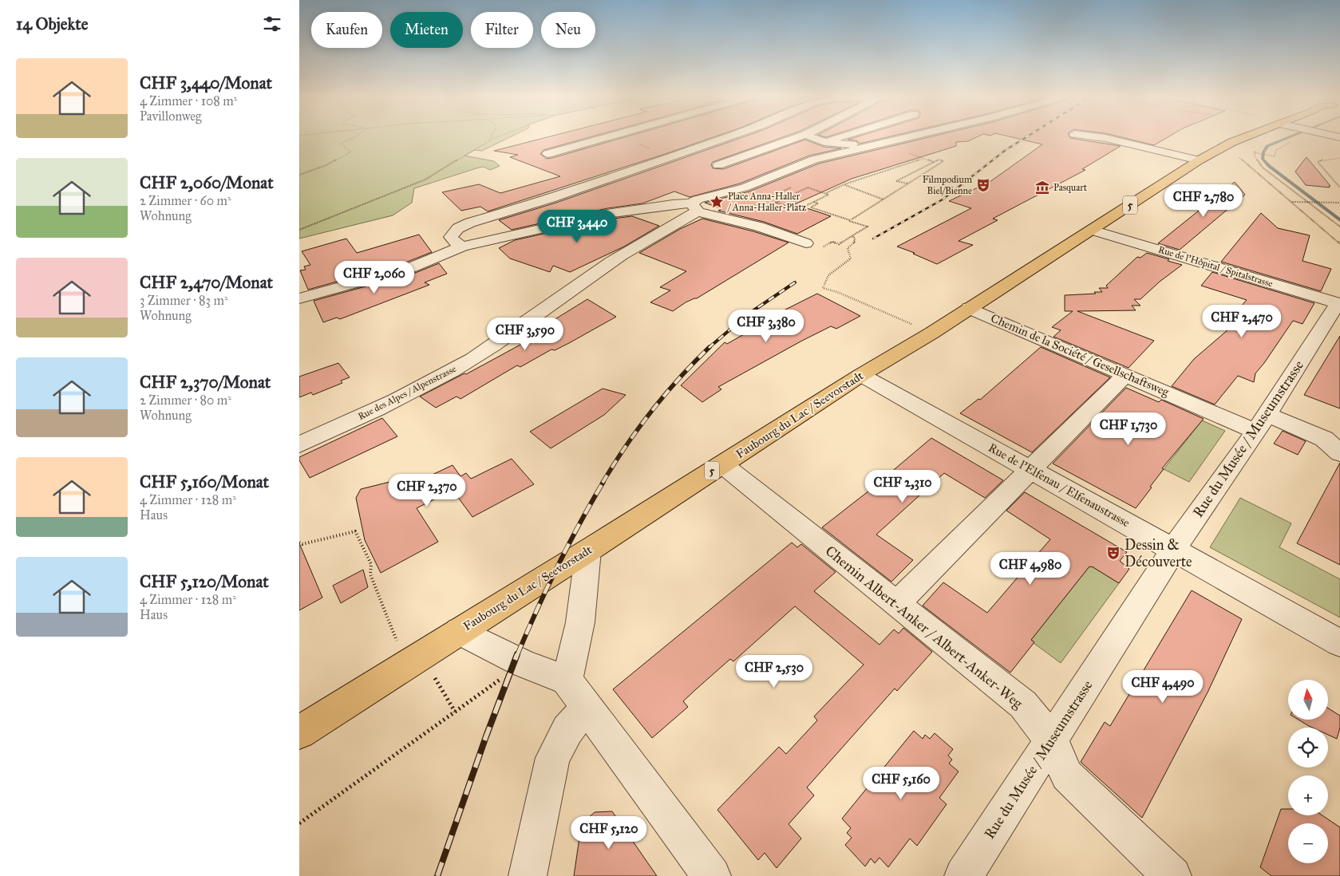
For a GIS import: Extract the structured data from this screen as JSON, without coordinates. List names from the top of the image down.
{
  "streets": {
    "main road": ["5", "Faubourg du Lac / Seevorstadt"],
    "street": [
      "Rue de l'Hôpital / Spitalstrasse",
      "Chemin de la Société / Gesellschaftsweg",
      "Rue des Alpes / Alpenstrasse",
      "Rue du Musée / Museumstrasse",
      "Rue de l'Elfenau / Elfenaustrasse",
      "Chemin Albert-Anker / Albert-Anker-Weg"
    ]
  },
  "crossings": [
    ["Rue de l'Hôpital / Spitalstrasse", "Faubourg du Lac / Seevorstadt"],
    ["Rue de l'Hôpital / Spitalstrasse", "Rue du Musée / Museumstrasse"],
    ["Chemin de la Société / Gesellschaftsweg", "Faubourg du Lac / Seevorstadt"],
    ["Chemin de la Société / Gesellschaftsweg", "Rue du Musée / Museumstrasse"],
    ["Faubourg du Lac / Seevorstadt", "Rue de l'Elfenau / Elfenaustrasse"],
    ["Faubourg du Lac / Seevorstadt", "Chemin Albert-Anker / Albert-Anker-Weg"],
    ["Rue du Musée / Museumstrasse", "Rue de l'Elfenau / Elfenaustrasse"],
    ["Rue du Musée / Museumstrasse", "Chemin Albert-Anker / Albert-Anker-Weg"]
  ],
  "places": {
    "theatre": ["Filmpodium Biel/Bienne", "Dessin & Découverte"],
    "museum": ["Pasquart"],
    "place": ["Place Anna-Haller / Anna-Haller-Platz"]
  },
  "north": "top",
  "page": {
    "heading": "14 Objekte",
    "chip": [
      "Kaufen",
      "Mieten",
      "Filter",
      "Neu"
    ],
    "list": [
      {
        "name": "CHF 3,440/Monat",
        "note": "4 Zimmer · 108 m² · Pavillonweg"
      },
      {
        "name": "CHF 2,060/Monat",
        "note": "2 Zimmer · 60 m² · Wohnung"
      },
      {
        "name": "CHF 2,470/Monat",
        "note": "3 Zimmer · 83 m² · Wohnung"
      },
      {
        "name": "CHF 2,370/Monat",
        "note": "2 Zimmer · 80 m² · Wohnung"
      },
      {
        "name": "CHF 5,160/Monat",
        "note": "4 Zimmer · 128 m² · Haus"
      },
      {
        "name": "CHF 5,120/Monat",
        "note": "4 Zimmer · 128 m² · Haus"
      }
    ],
    "price": [
      "CHF 2,780",
      "CHF 3,440",
      "CHF 2,060",
      "CHF 2,470",
      "CHF 3,380",
      "CHF 3,590",
      "CHF 1,730",
      "CHF 2,310",
      "CHF 2,370",
      "CHF 4,980",
      "CHF 2,530",
      "CHF 4,490",
      "CHF 5,160",
      "CHF 5,120"
    ],
    "map_buttons": ["+", "−"]
  }
}
